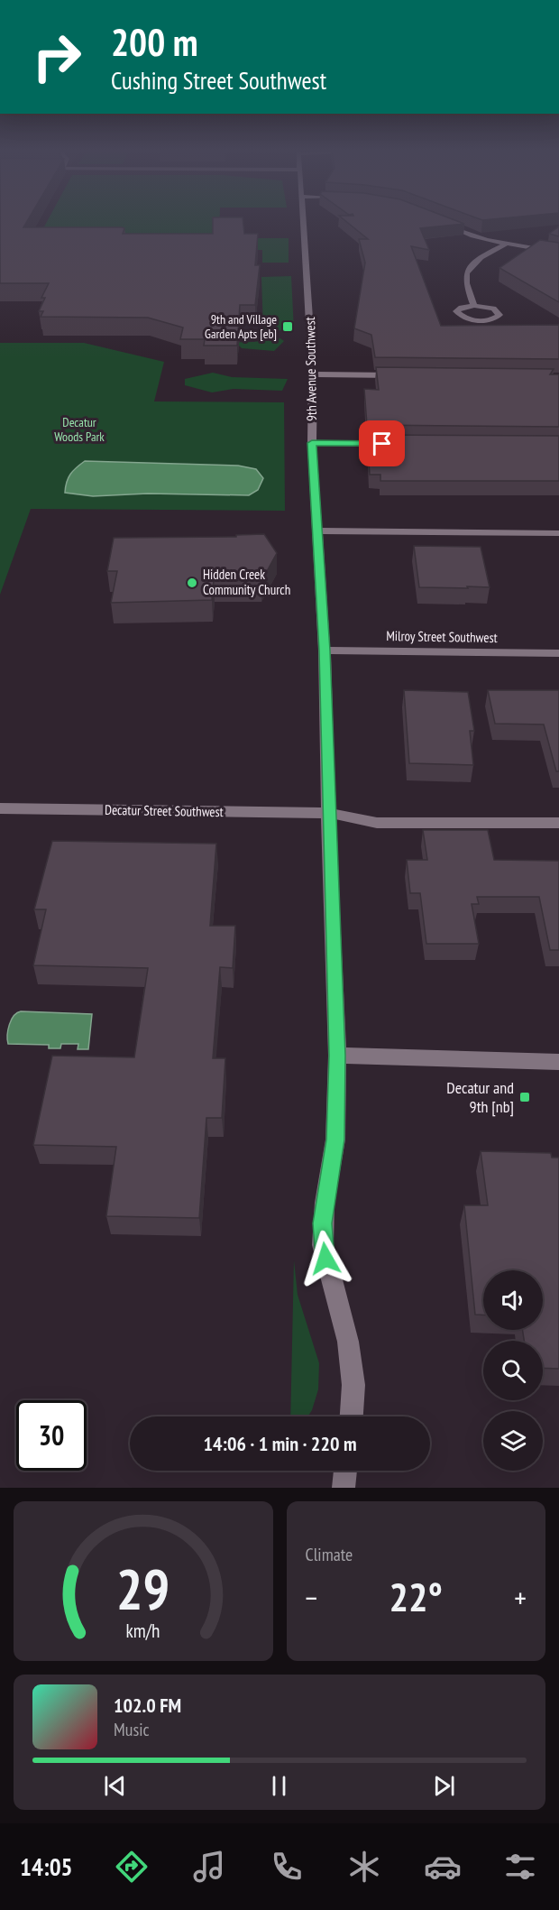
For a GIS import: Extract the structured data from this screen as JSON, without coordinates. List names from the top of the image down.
{
  "streets": {
    "street": ["9th Avenue Southwest", "Milroy Street Southwest", "Decatur Street Southwest"]
  },
  "crossings": [
    ["9th Avenue Southwest", "Milroy Street Southwest"],
    ["9th Avenue Southwest", "Decatur Street Southwest"]
  ],
  "parks": ["Decatur Woods Park"],
  "places": {
    "transit": ["9th and Village Garden Apts [eb]", "Decatur and 9th [nb]"],
    "other": ["Hidden Creek Community Church"]
  },
  "page": {
    "turn": ["200 m", "Cushing Street Southwest"],
    "limit": "30",
    "trip": "14:06 · 1 min · 220 m",
    "tile": "Climate",
    "heat": ["−", "22°", "+"],
    "song": ["102.0 FM", "Music"],
    "tabs": "14:05",
    "gauge": ["29", "km/h"]
  }
}
